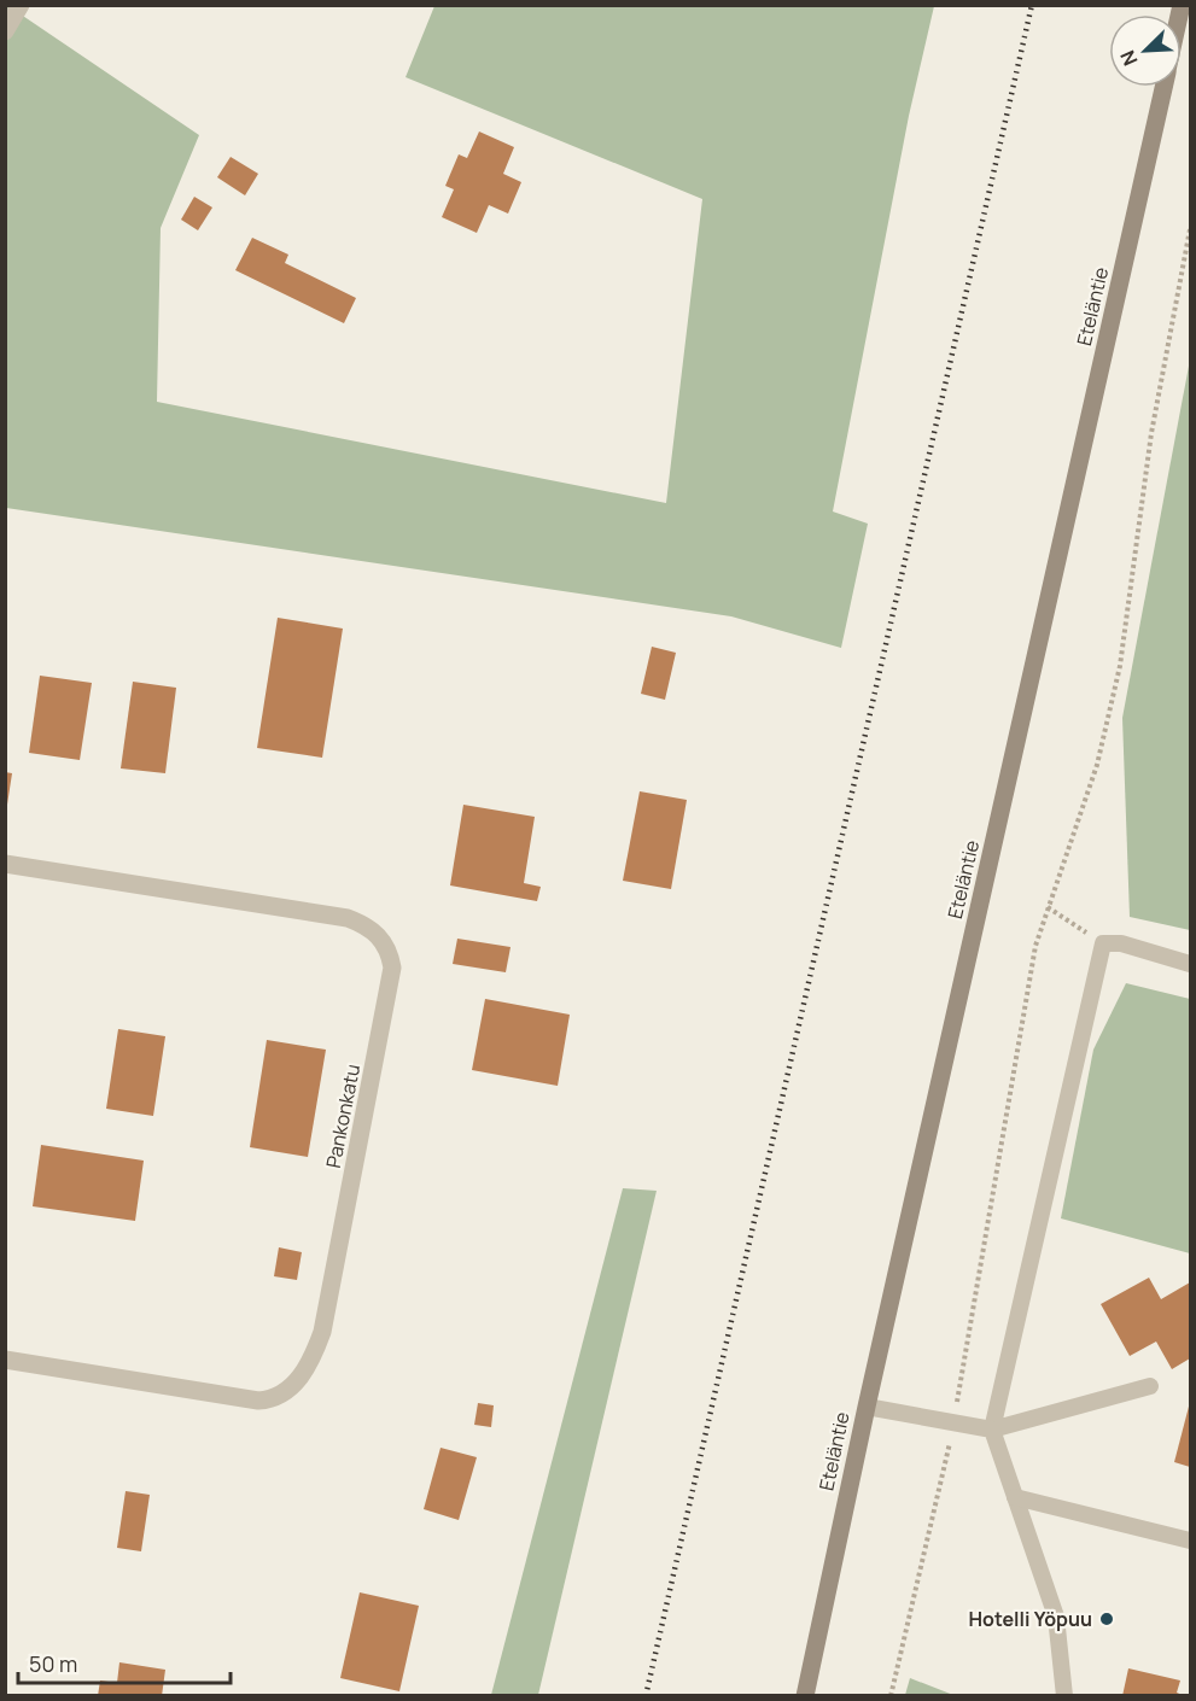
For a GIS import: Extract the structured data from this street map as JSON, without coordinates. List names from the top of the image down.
{
  "streets": {
    "main road": ["Eteläntie"],
    "street": ["Pankonkatu"]
  },
  "places": ["Hotelli Yöpuu"],
  "scale_bar": "50 m",
  "north": "bottom left"
}
